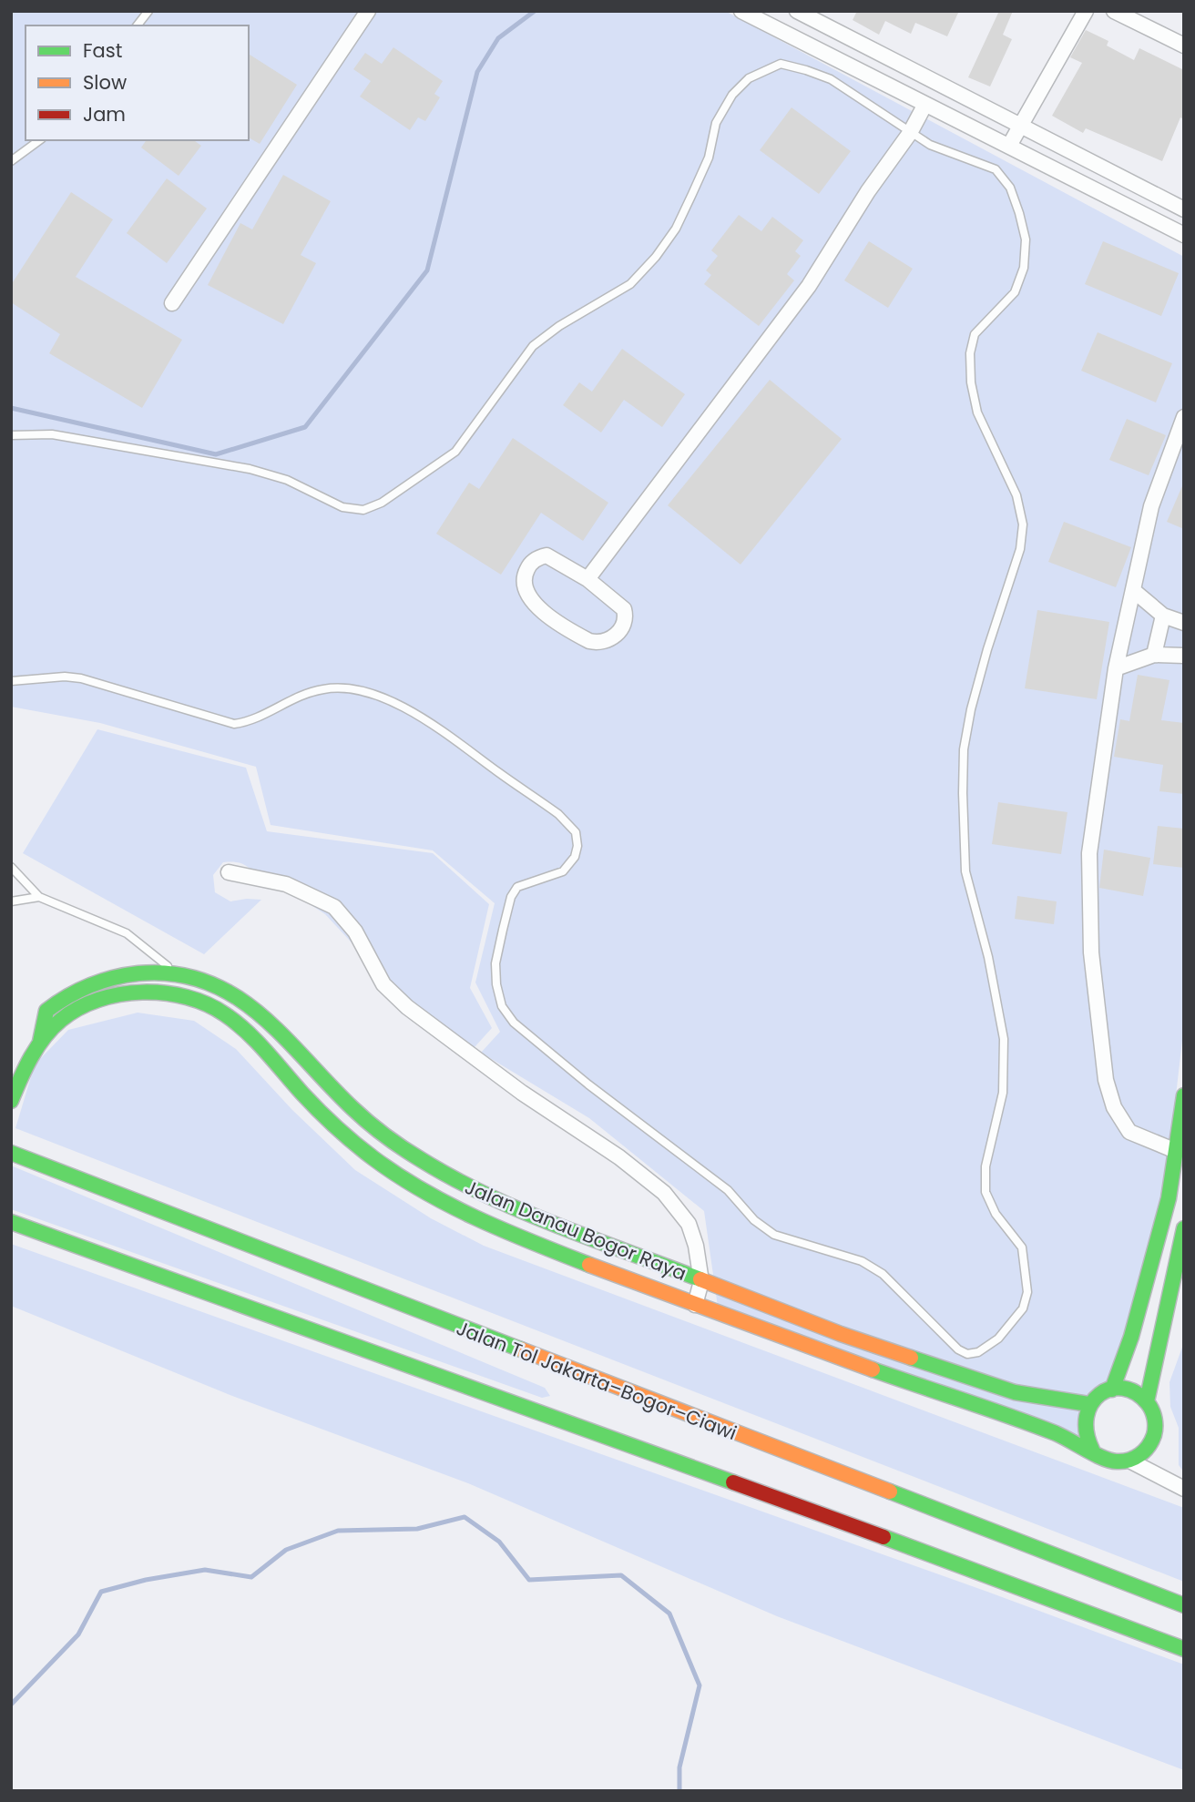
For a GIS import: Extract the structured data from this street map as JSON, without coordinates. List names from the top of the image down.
{
  "streets": {
    "main road": ["Jalan Danau Bogor Raya", "Jalan Tol Jakarta–Bogor–Ciawi"]
  },
  "legend": ["Fast", "Slow", "Jam"]
}
